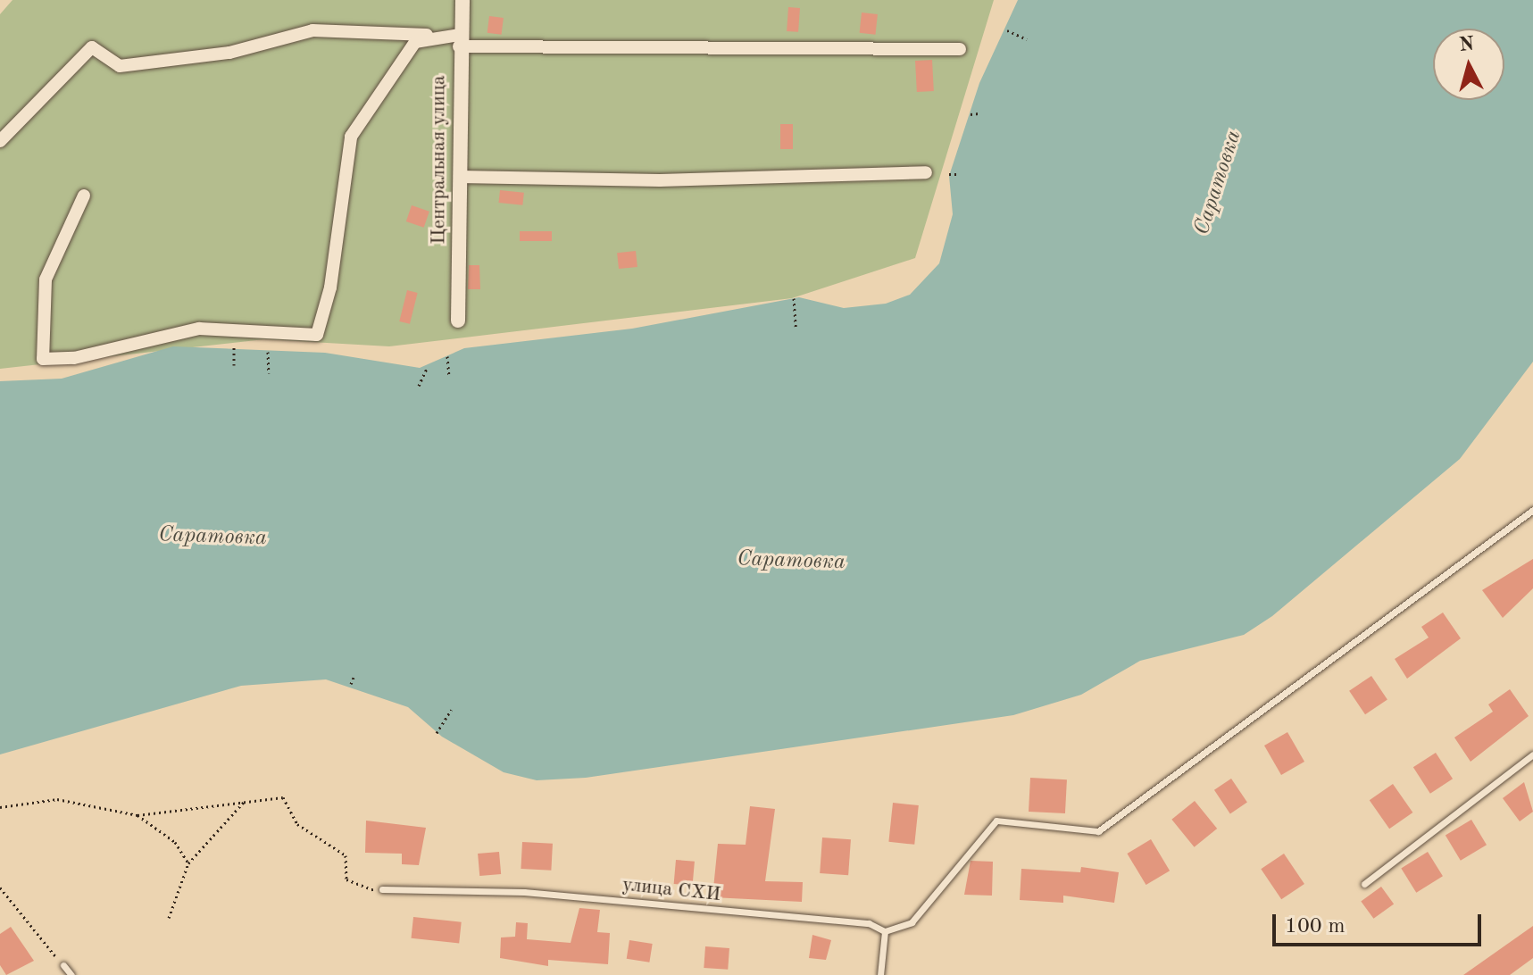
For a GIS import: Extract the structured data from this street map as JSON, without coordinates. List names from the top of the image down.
{
  "streets": {
    "street": ["Центральная улица"],
    "lane": ["улица СХИ"]
  },
  "water": ["Саратовка"],
  "scale_bar": "100 m",
  "north": "top"
}
